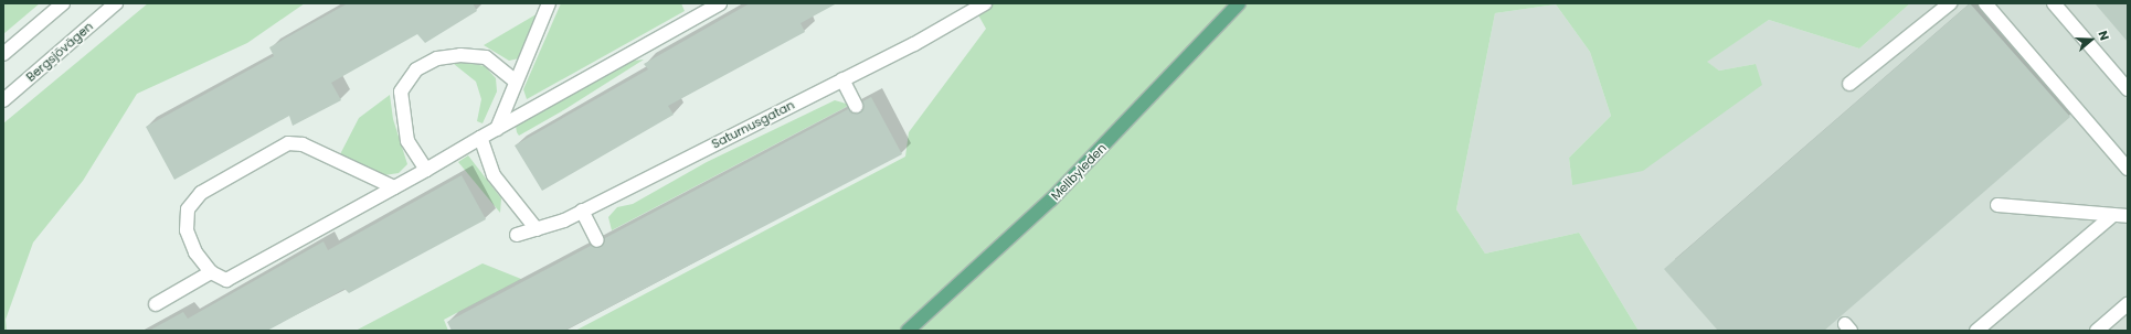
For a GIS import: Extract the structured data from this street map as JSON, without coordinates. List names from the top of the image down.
{
  "streets": {
    "main road": ["Mellbyleden"],
    "street": ["Bergsjövägen", "Saturnusgatan"]
  },
  "north": "right"
}
